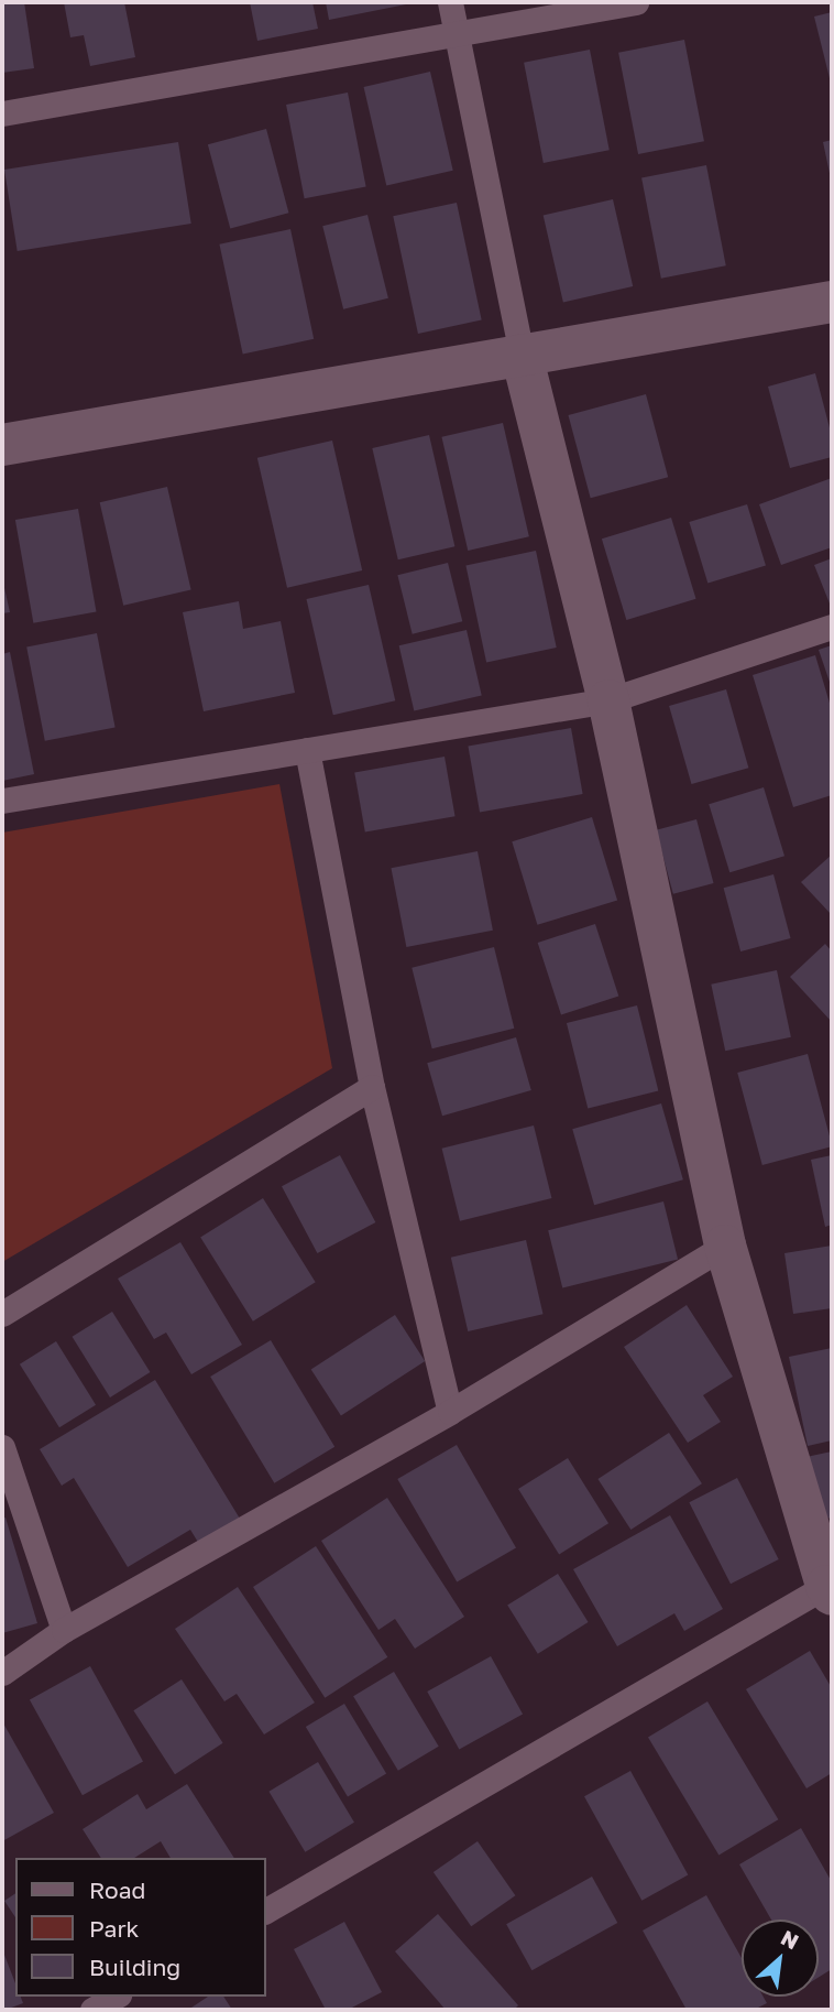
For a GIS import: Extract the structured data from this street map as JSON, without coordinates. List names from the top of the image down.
{
  "legend": ["Road", "Park", "Building"],
  "north": "top right"
}
